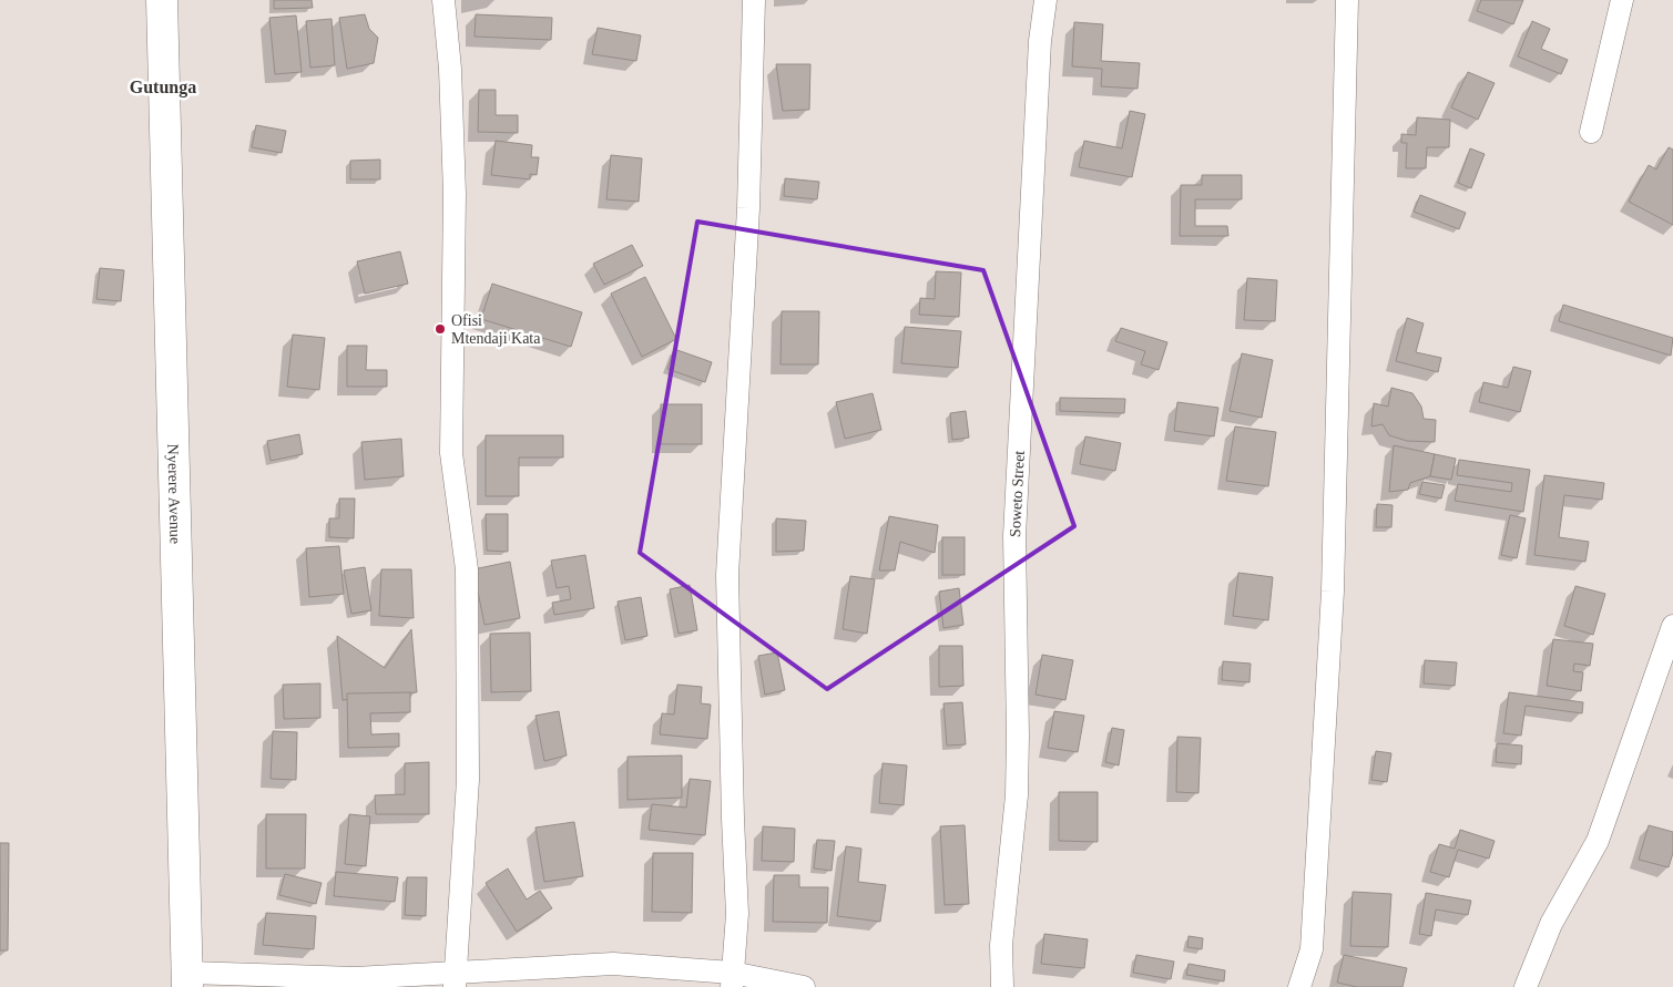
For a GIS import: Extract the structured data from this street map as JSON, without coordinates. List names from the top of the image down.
{
  "streets": {
    "main road": ["Nyerere Avenue"],
    "street": ["Soweto Street"]
  },
  "districts": ["Gutunga"],
  "places": ["Ofisi Mtendaji Kata"]
}
